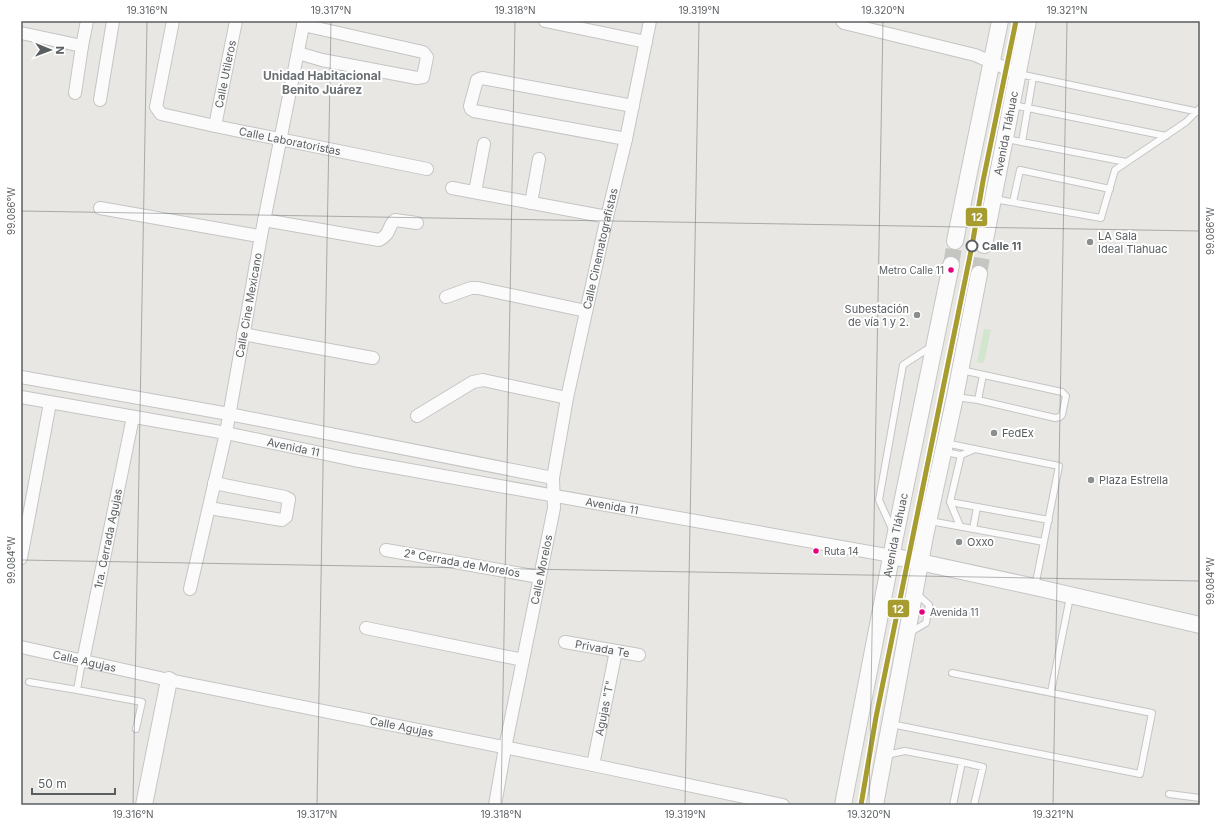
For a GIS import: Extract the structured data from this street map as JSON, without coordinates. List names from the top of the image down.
{
  "streets": {
    "main road": ["Avenida Tláhuac", "Avenida 11"],
    "street": [
      "Calle Utileros",
      "Calle Laboratoristas",
      "Calle Cinematografistas",
      "Calle Cine Mexicano",
      "1ra. Cerrada Agujas",
      "2ª Cerrada de Morelos",
      "Calle Morelos",
      "Privada Te",
      "Calle Agujas",
      "Agujas \"T\""
    ]
  },
  "crossings": [
    ["Calle Utileros", "Calle Laboratoristas"],
    ["Avenida Tláhuac", "Avenida 11"],
    ["Calle Laboratoristas", "Calle Cine Mexicano"],
    ["Calle Cinematografistas", "Avenida 11"],
    ["Calle Cinematografistas", "Calle Morelos"],
    ["Calle Cine Mexicano", "Avenida 11"],
    ["Avenida 11", "1ra. Cerrada Agujas"],
    ["Avenida 11", "Calle Morelos"],
    ["1ra. Cerrada Agujas", "Calle Agujas"],
    ["2ª Cerrada de Morelos", "Calle Morelos"],
    ["Calle Morelos", "Calle Agujas"],
    ["Privada Te", "Agujas \"T\""],
    ["Calle Agujas", "Agujas \"T\""]
  ],
  "districts": ["Unidad Habitacional Benito Juárez"],
  "places": [
    "LA Sala Ideal Tlahuac",
    "Calle 11",
    "Metro Calle 11",
    "Subestación de vía 1 y 2.",
    "FedEx",
    "Plaza Estrella",
    "Oxxo",
    "Ruta 14",
    "Avenida 11"
  ],
  "lines": ["transit line 12"],
  "scale_bar": "50 m",
  "north": "right",
  "coordinates": [
    "19.316°N",
    "19.317°N",
    "19.318°N",
    "19.319°N",
    "19.320°N",
    "19.321°N",
    "99.086°W",
    "99.084°W"
  ]
}
